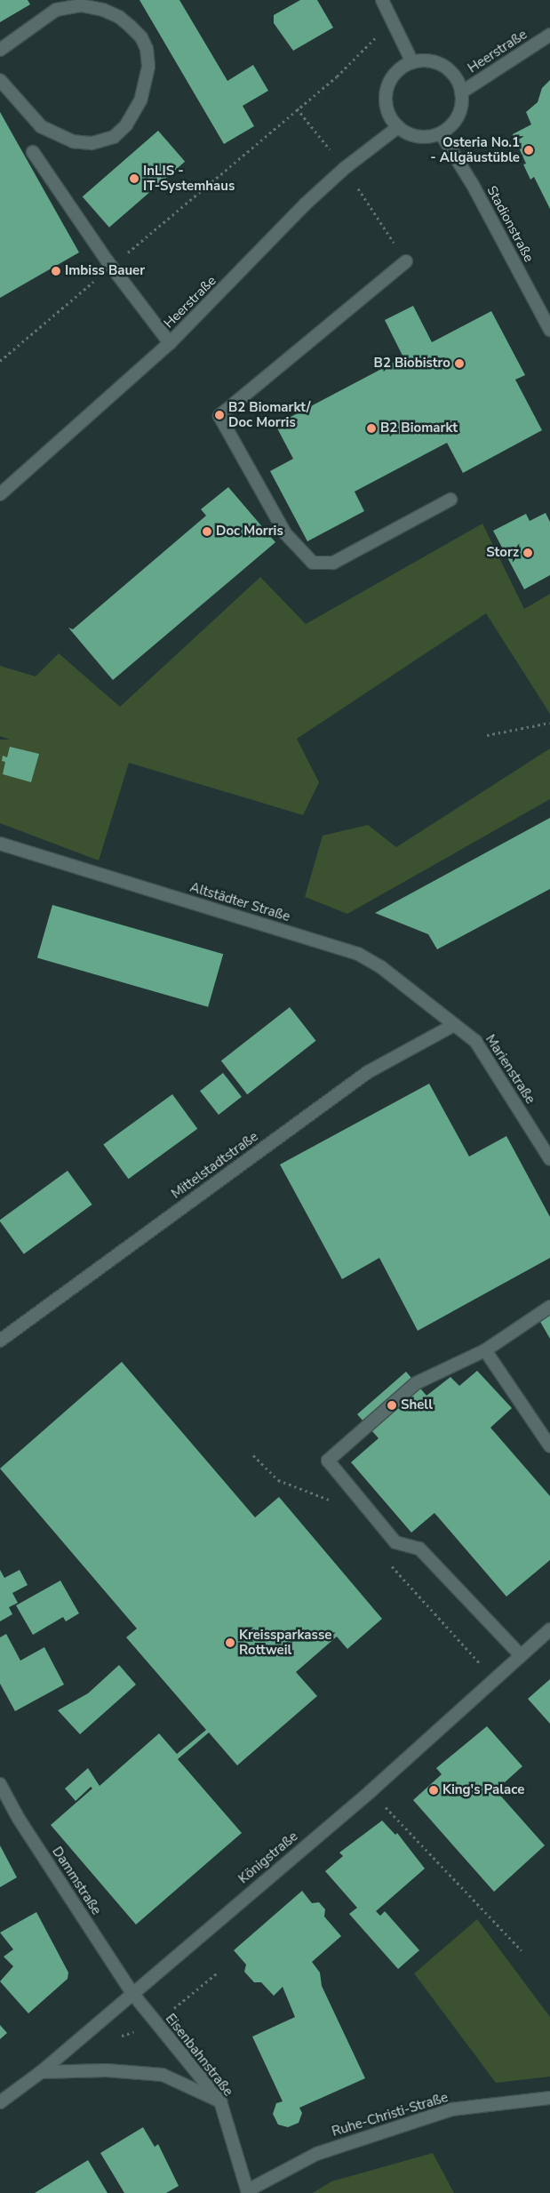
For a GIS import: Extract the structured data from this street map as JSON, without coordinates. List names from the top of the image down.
{
  "streets": {
    "street": [
      "Heerstraße",
      "Stadionstraße",
      "Altstädter Straße",
      "Marienstraße",
      "Mittelstadtstraße",
      "Königstraße",
      "Dammstraße",
      "Eisenbahnstraße",
      "Ruhe-Christi-Straße"
    ]
  },
  "crossings": [
    ["Heerstraße", "Stadionstraße"],
    ["Altstädter Straße", "Marienstraße"],
    ["Altstädter Straße", "Mittelstadtstraße"],
    ["Marienstraße", "Mittelstadtstraße"],
    ["Königstraße", "Dammstraße"],
    ["Königstraße", "Eisenbahnstraße"],
    ["Dammstraße", "Eisenbahnstraße"],
    ["Eisenbahnstraße", "Ruhe-Christi-Straße"]
  ],
  "places": [
    "Osteria No.1 - Allgäustüble",
    "InLIS - IT-Systemhaus",
    "Imbiss Bauer",
    "B2 Biobistro",
    "B2 Biomarkt/ Doc Morris",
    "B2 Biomarkt",
    "Doc Morris",
    "Storz",
    "Shell",
    "Kreissparkasse Rottweil",
    "King's Palace"
  ]
}
